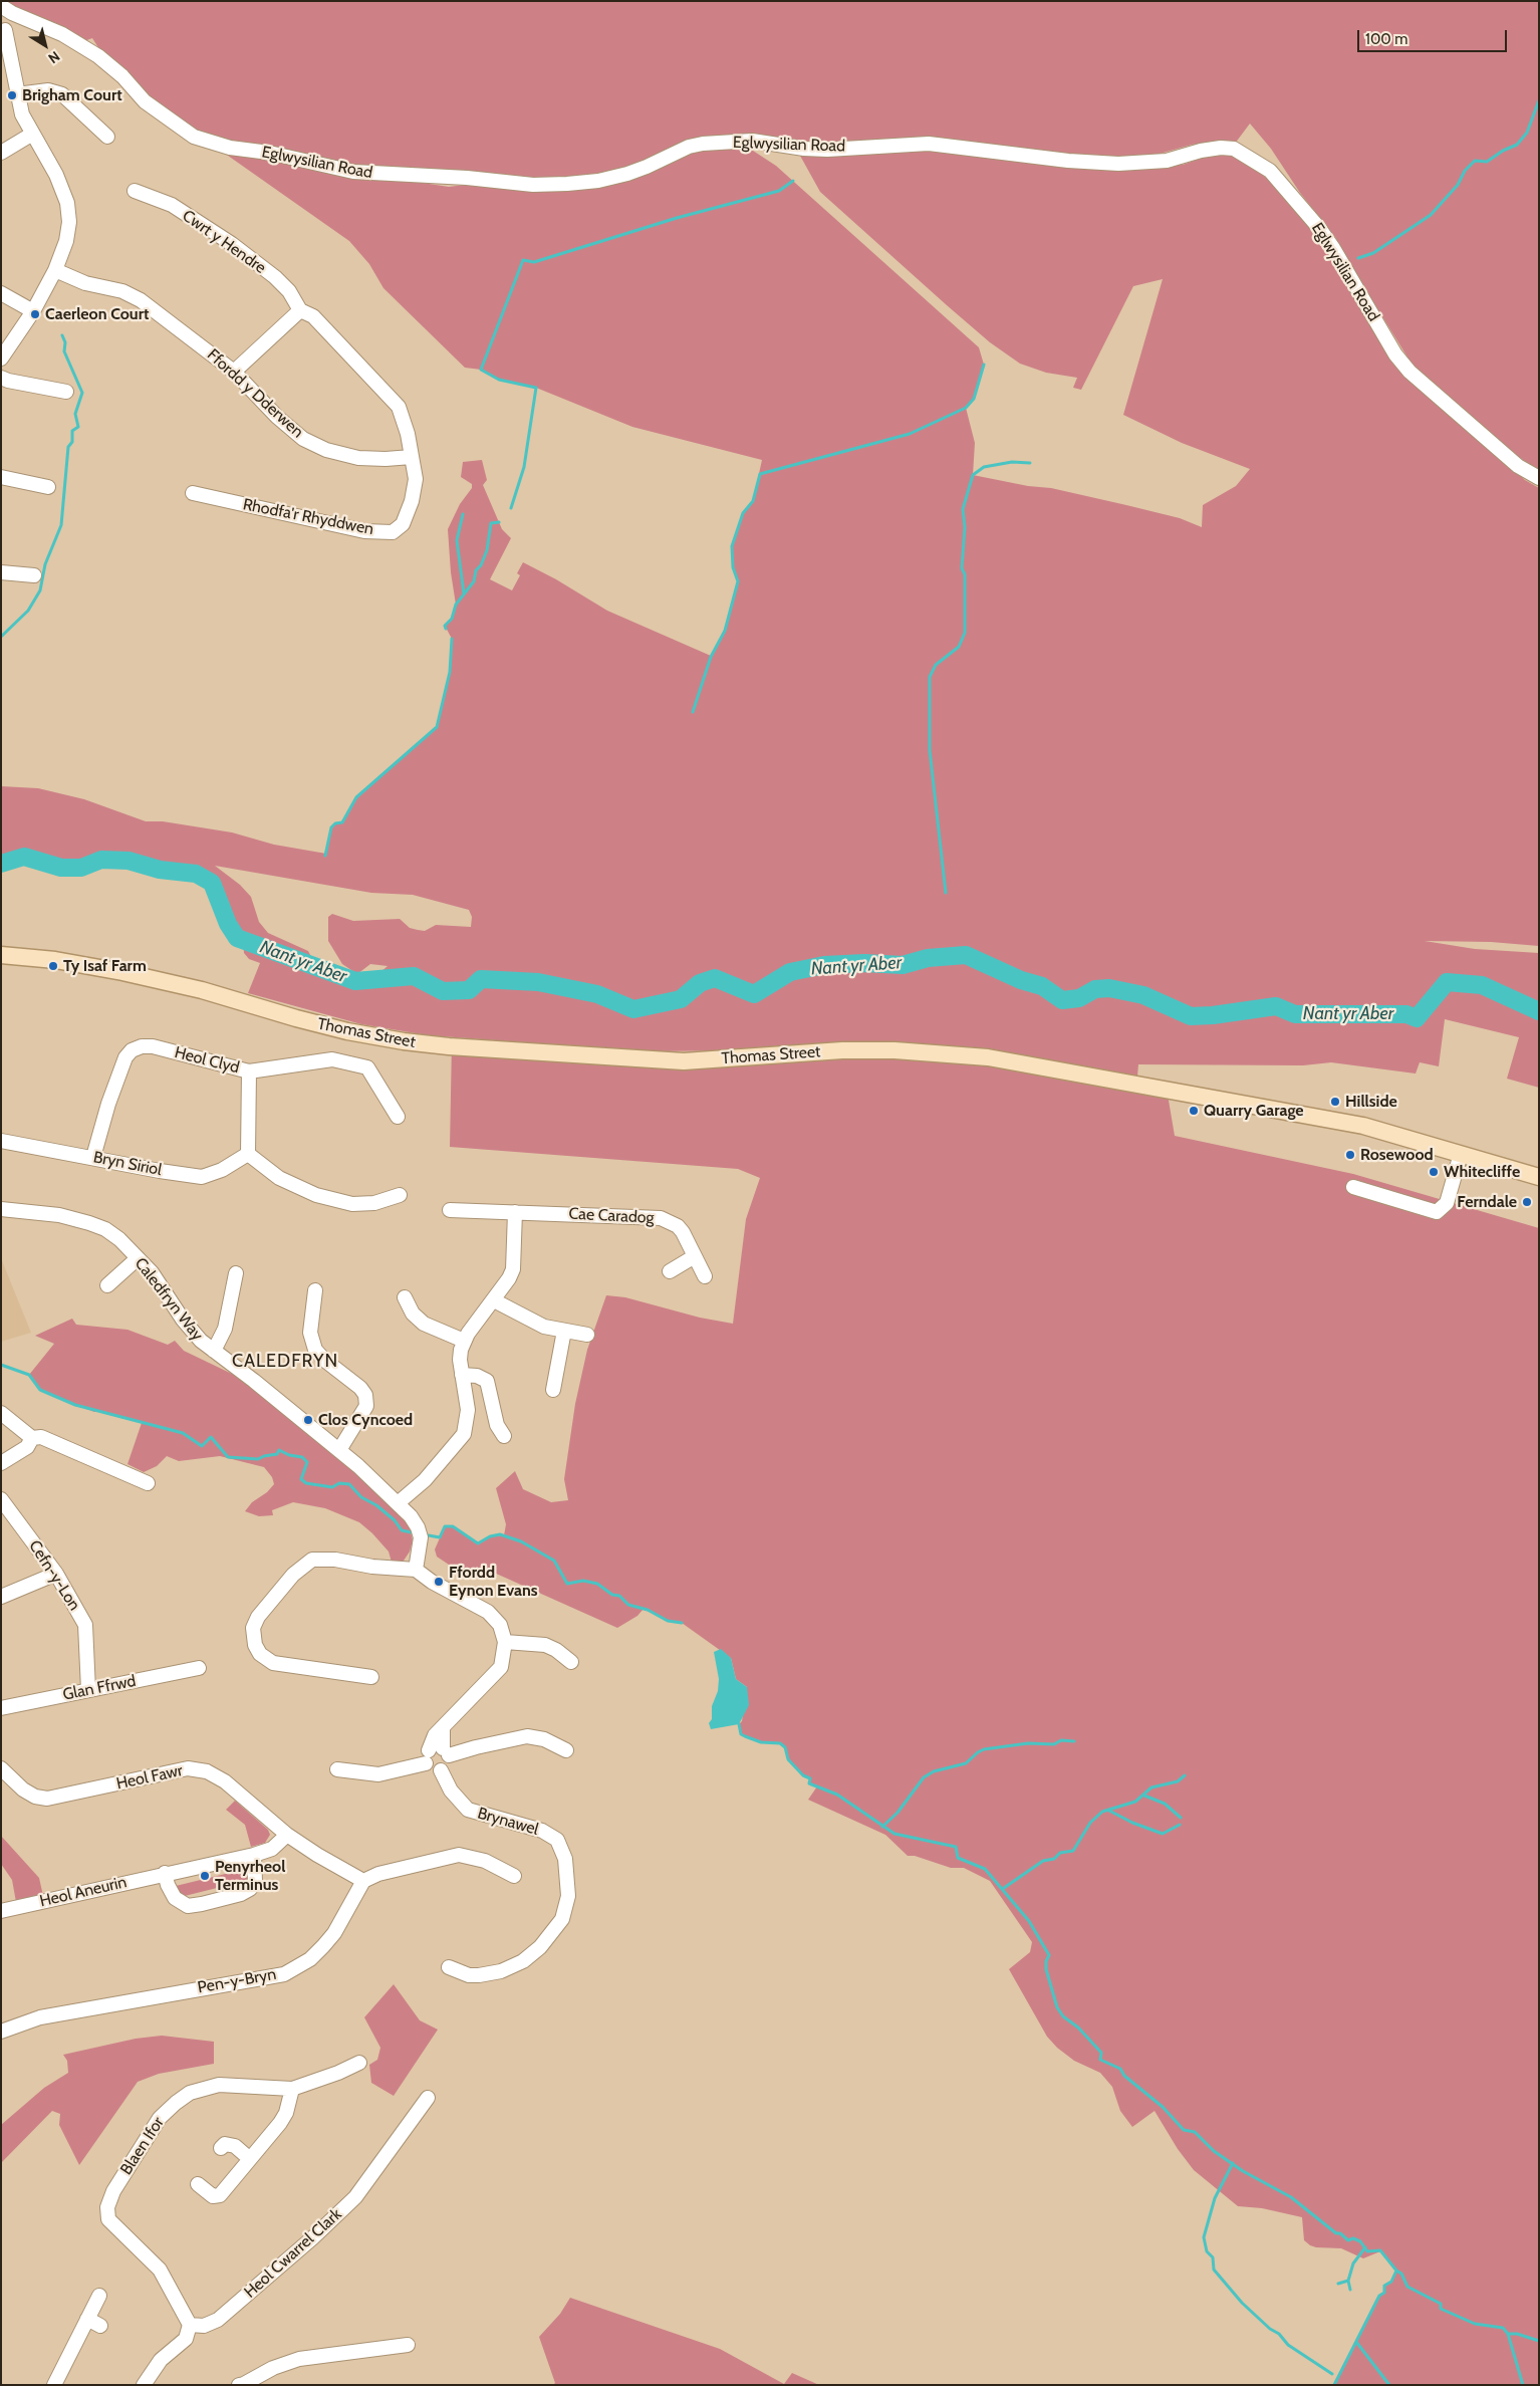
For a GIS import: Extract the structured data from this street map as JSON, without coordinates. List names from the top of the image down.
{
  "streets": {
    "main road": ["Thomas Street"],
    "street": [
      "Eglwysilian Road",
      "Cwrt y Hendre",
      "Ffordd y Dderwen",
      "Rhodfa'r Rhyddwen",
      "Heol Clyd",
      "Bryn Siriol",
      "Cae Caradog",
      "Caledfryn Way",
      "Cefn-y-Lon",
      "Glan Ffrwd",
      "Heol Fawr",
      "Brynawel",
      "Heol Aneurin",
      "Pen-y-Bryn",
      "Blaen Ifor",
      "Heol Cwarrel Clark"
    ]
  },
  "crossings": [
    ["Cwrt y Hendre", "Rhodfa'r Rhyddwen"],
    ["Ffordd y Dderwen", "Rhodfa'r Rhyddwen"],
    ["Heol Clyd", "Bryn Siriol"],
    ["Cefn-y-Lon", "Glan Ffrwd"],
    ["Heol Fawr", "Heol Aneurin"],
    ["Heol Fawr", "Pen-y-Bryn"],
    ["Blaen Ifor", "Heol Cwarrel Clark"]
  ],
  "districts": ["CALEDFRYN"],
  "water": ["Nant yr Aber"],
  "places": [
    "Brigham Court",
    "Caerleon Court",
    "Ty Isaf Farm",
    "Hillside",
    "Quarry Garage",
    "Rosewood",
    "Whitecliffe",
    "Ferndale",
    "Clos Cyncoed",
    "Ffordd Eynon Evans",
    "Penyrheol Terminus"
  ],
  "scale_bar": "100 m",
  "north": "bottom right"
}
